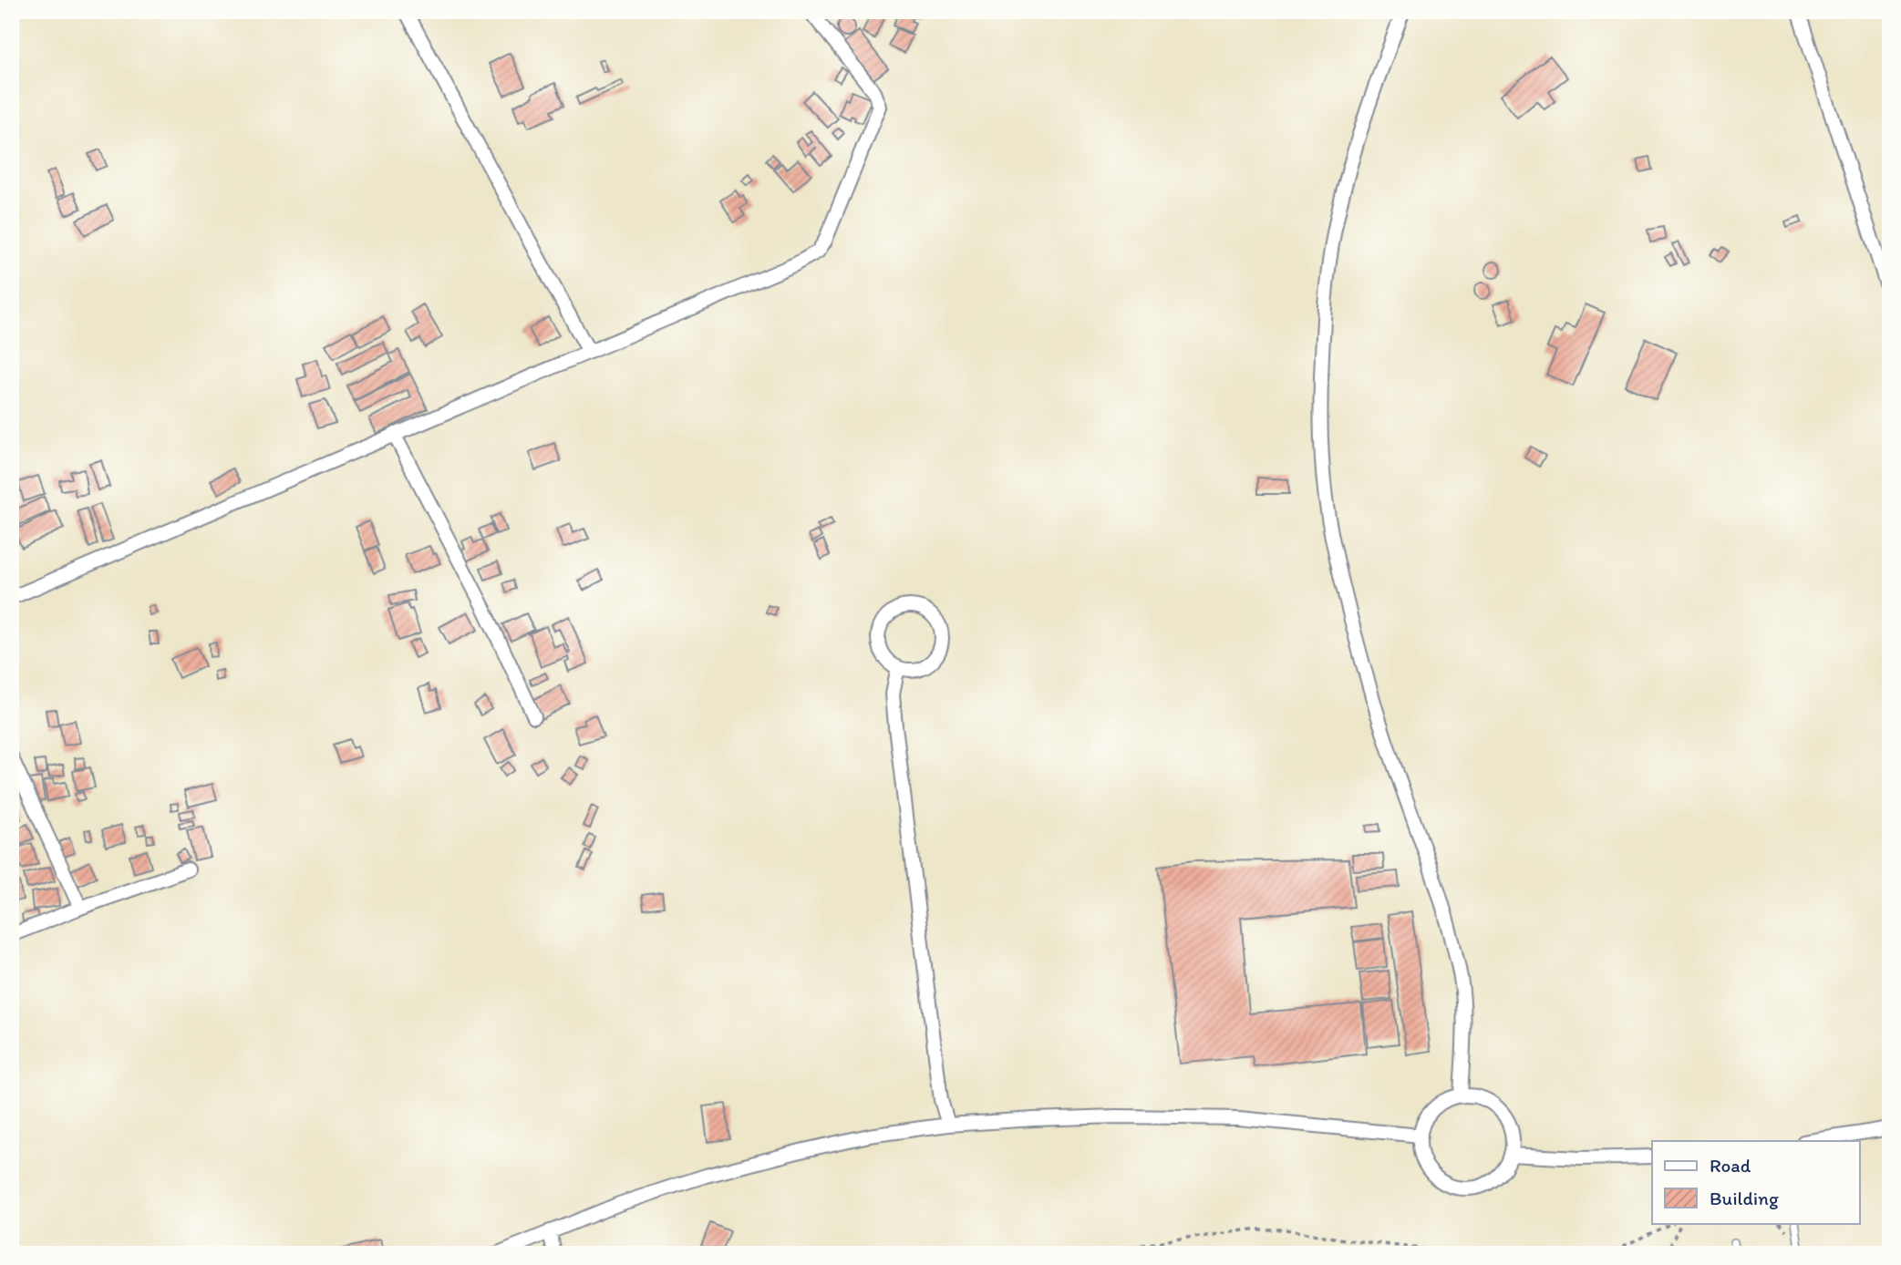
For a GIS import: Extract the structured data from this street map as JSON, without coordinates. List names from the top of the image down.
{
  "legend": ["Road", "Building"]
}
